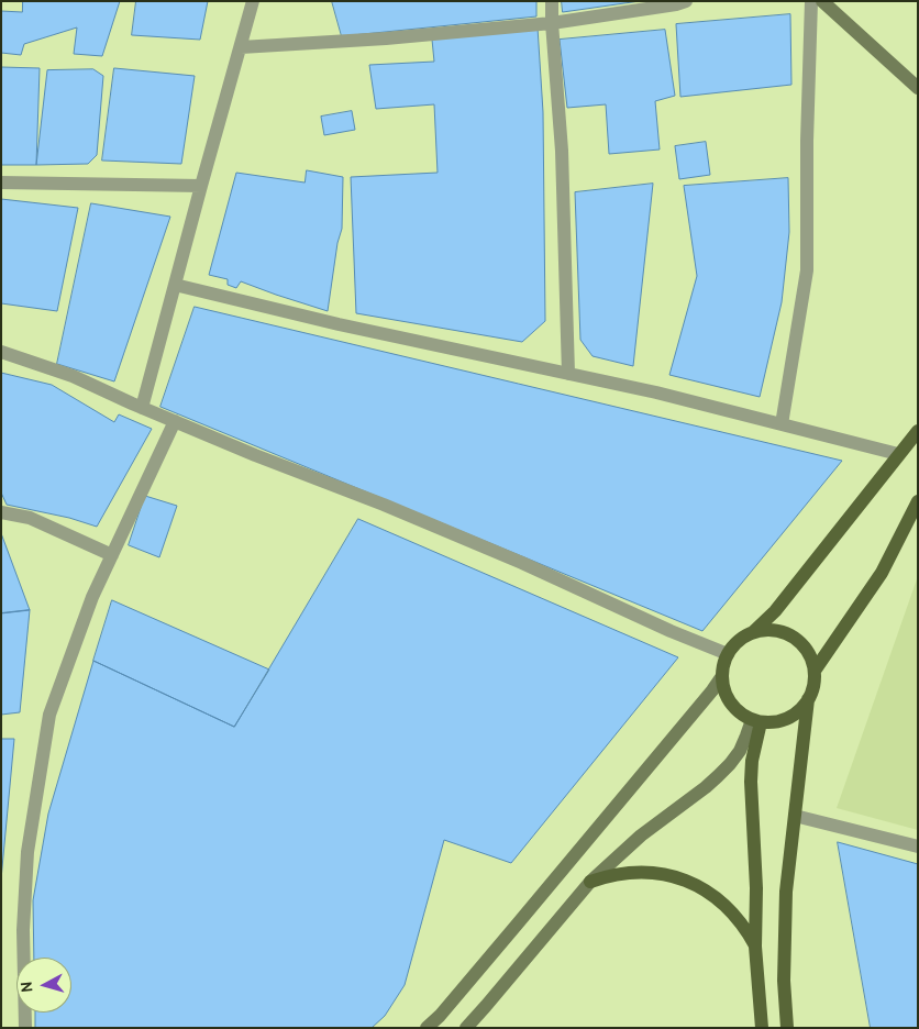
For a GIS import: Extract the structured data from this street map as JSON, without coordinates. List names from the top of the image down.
{
  "north": "left"
}
